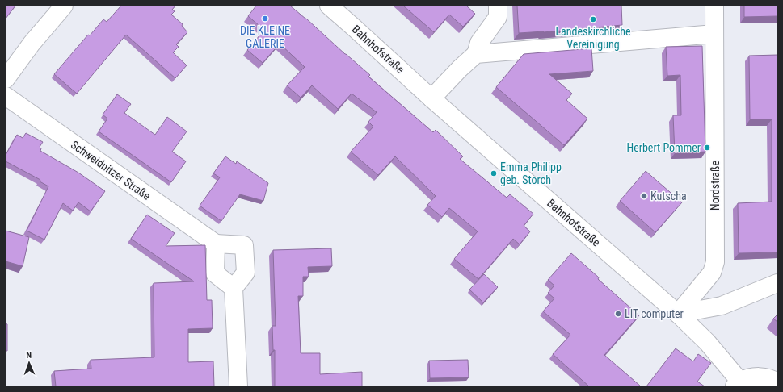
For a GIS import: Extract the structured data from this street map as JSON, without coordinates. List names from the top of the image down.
{
  "streets": {
    "street": ["Bahnhofstraße", "Schweidnitzer Straße", "Nordstraße"]
  },
  "crossings": [
    ["Bahnhofstraße", "Nordstraße"]
  ],
  "places": [
    "DIE KLEINE GALERIE",
    "Landeskirchliche Vereinigung",
    "Herbert Pommer",
    "Emma Philipp geb. Storch",
    "Kutscha",
    "LIT computer"
  ],
  "north": "top"
}
